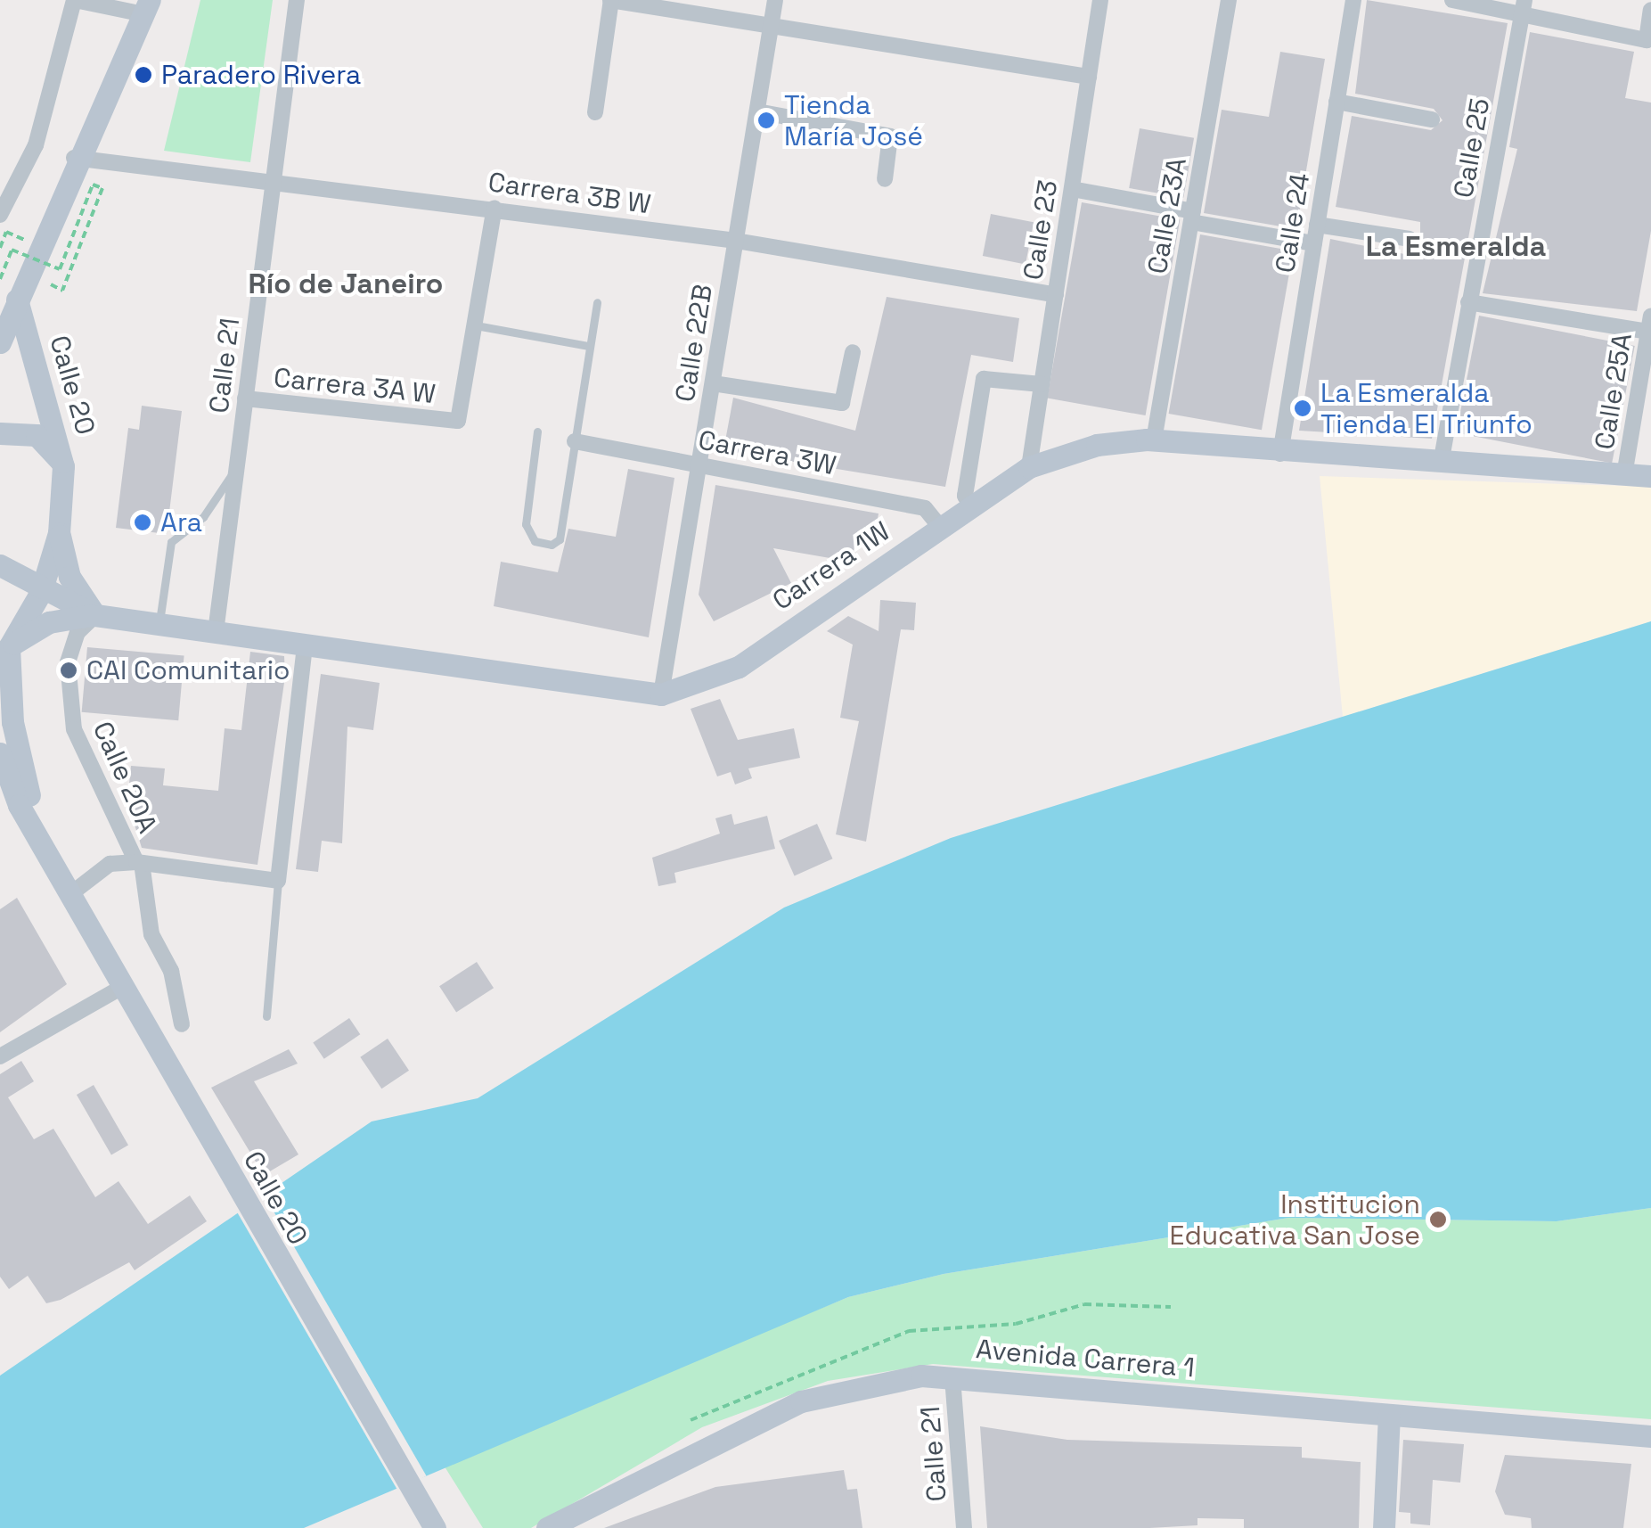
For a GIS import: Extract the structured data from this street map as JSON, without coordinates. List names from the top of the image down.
{
  "streets": {
    "street": [
      "Calle 25",
      "Carrera 3B W",
      "Calle 23A",
      "Calle 24",
      "Calle 23",
      "Calle 22B",
      "Calle 21",
      "Calle 20",
      "Carrera 3A W",
      "Calle 25A",
      "Carrera 3W",
      "Carrera 1W",
      "Calle 20A",
      "Avenida Carrera 1"
    ]
  },
  "crossings": [
    ["Calle 25", "Carrera 1W"],
    ["Carrera 3B W", "Calle 23"],
    ["Carrera 3B W", "Calle 22B"],
    ["Carrera 3B W", "Calle 21"],
    ["Carrera 3B W", "Calle 20"],
    ["Calle 23A", "Carrera 1W"],
    ["Calle 24", "Carrera 1W"],
    ["Calle 23", "Carrera 1W"],
    ["Calle 22B", "Carrera 3W"],
    ["Calle 22B", "Carrera 1W"],
    ["Calle 21", "Carrera 3A W"],
    ["Calle 21", "Carrera 1W"],
    ["Calle 21", "Avenida Carrera 1"],
    ["Calle 20", "Carrera 1W"],
    ["Calle 25A", "Carrera 1W"],
    ["Carrera 3W", "Carrera 1W"],
    ["Carrera 1W", "Calle 20A"]
  ],
  "districts": ["La Esmeralda", "Río de Janeiro"],
  "places": [
    "Paradero Rivera",
    "Tienda María José",
    "La Esmeralda Tienda El Triunfo",
    "Ara",
    "CAI Comunitario",
    "Institucion Educativa San Jose"
  ]
}
